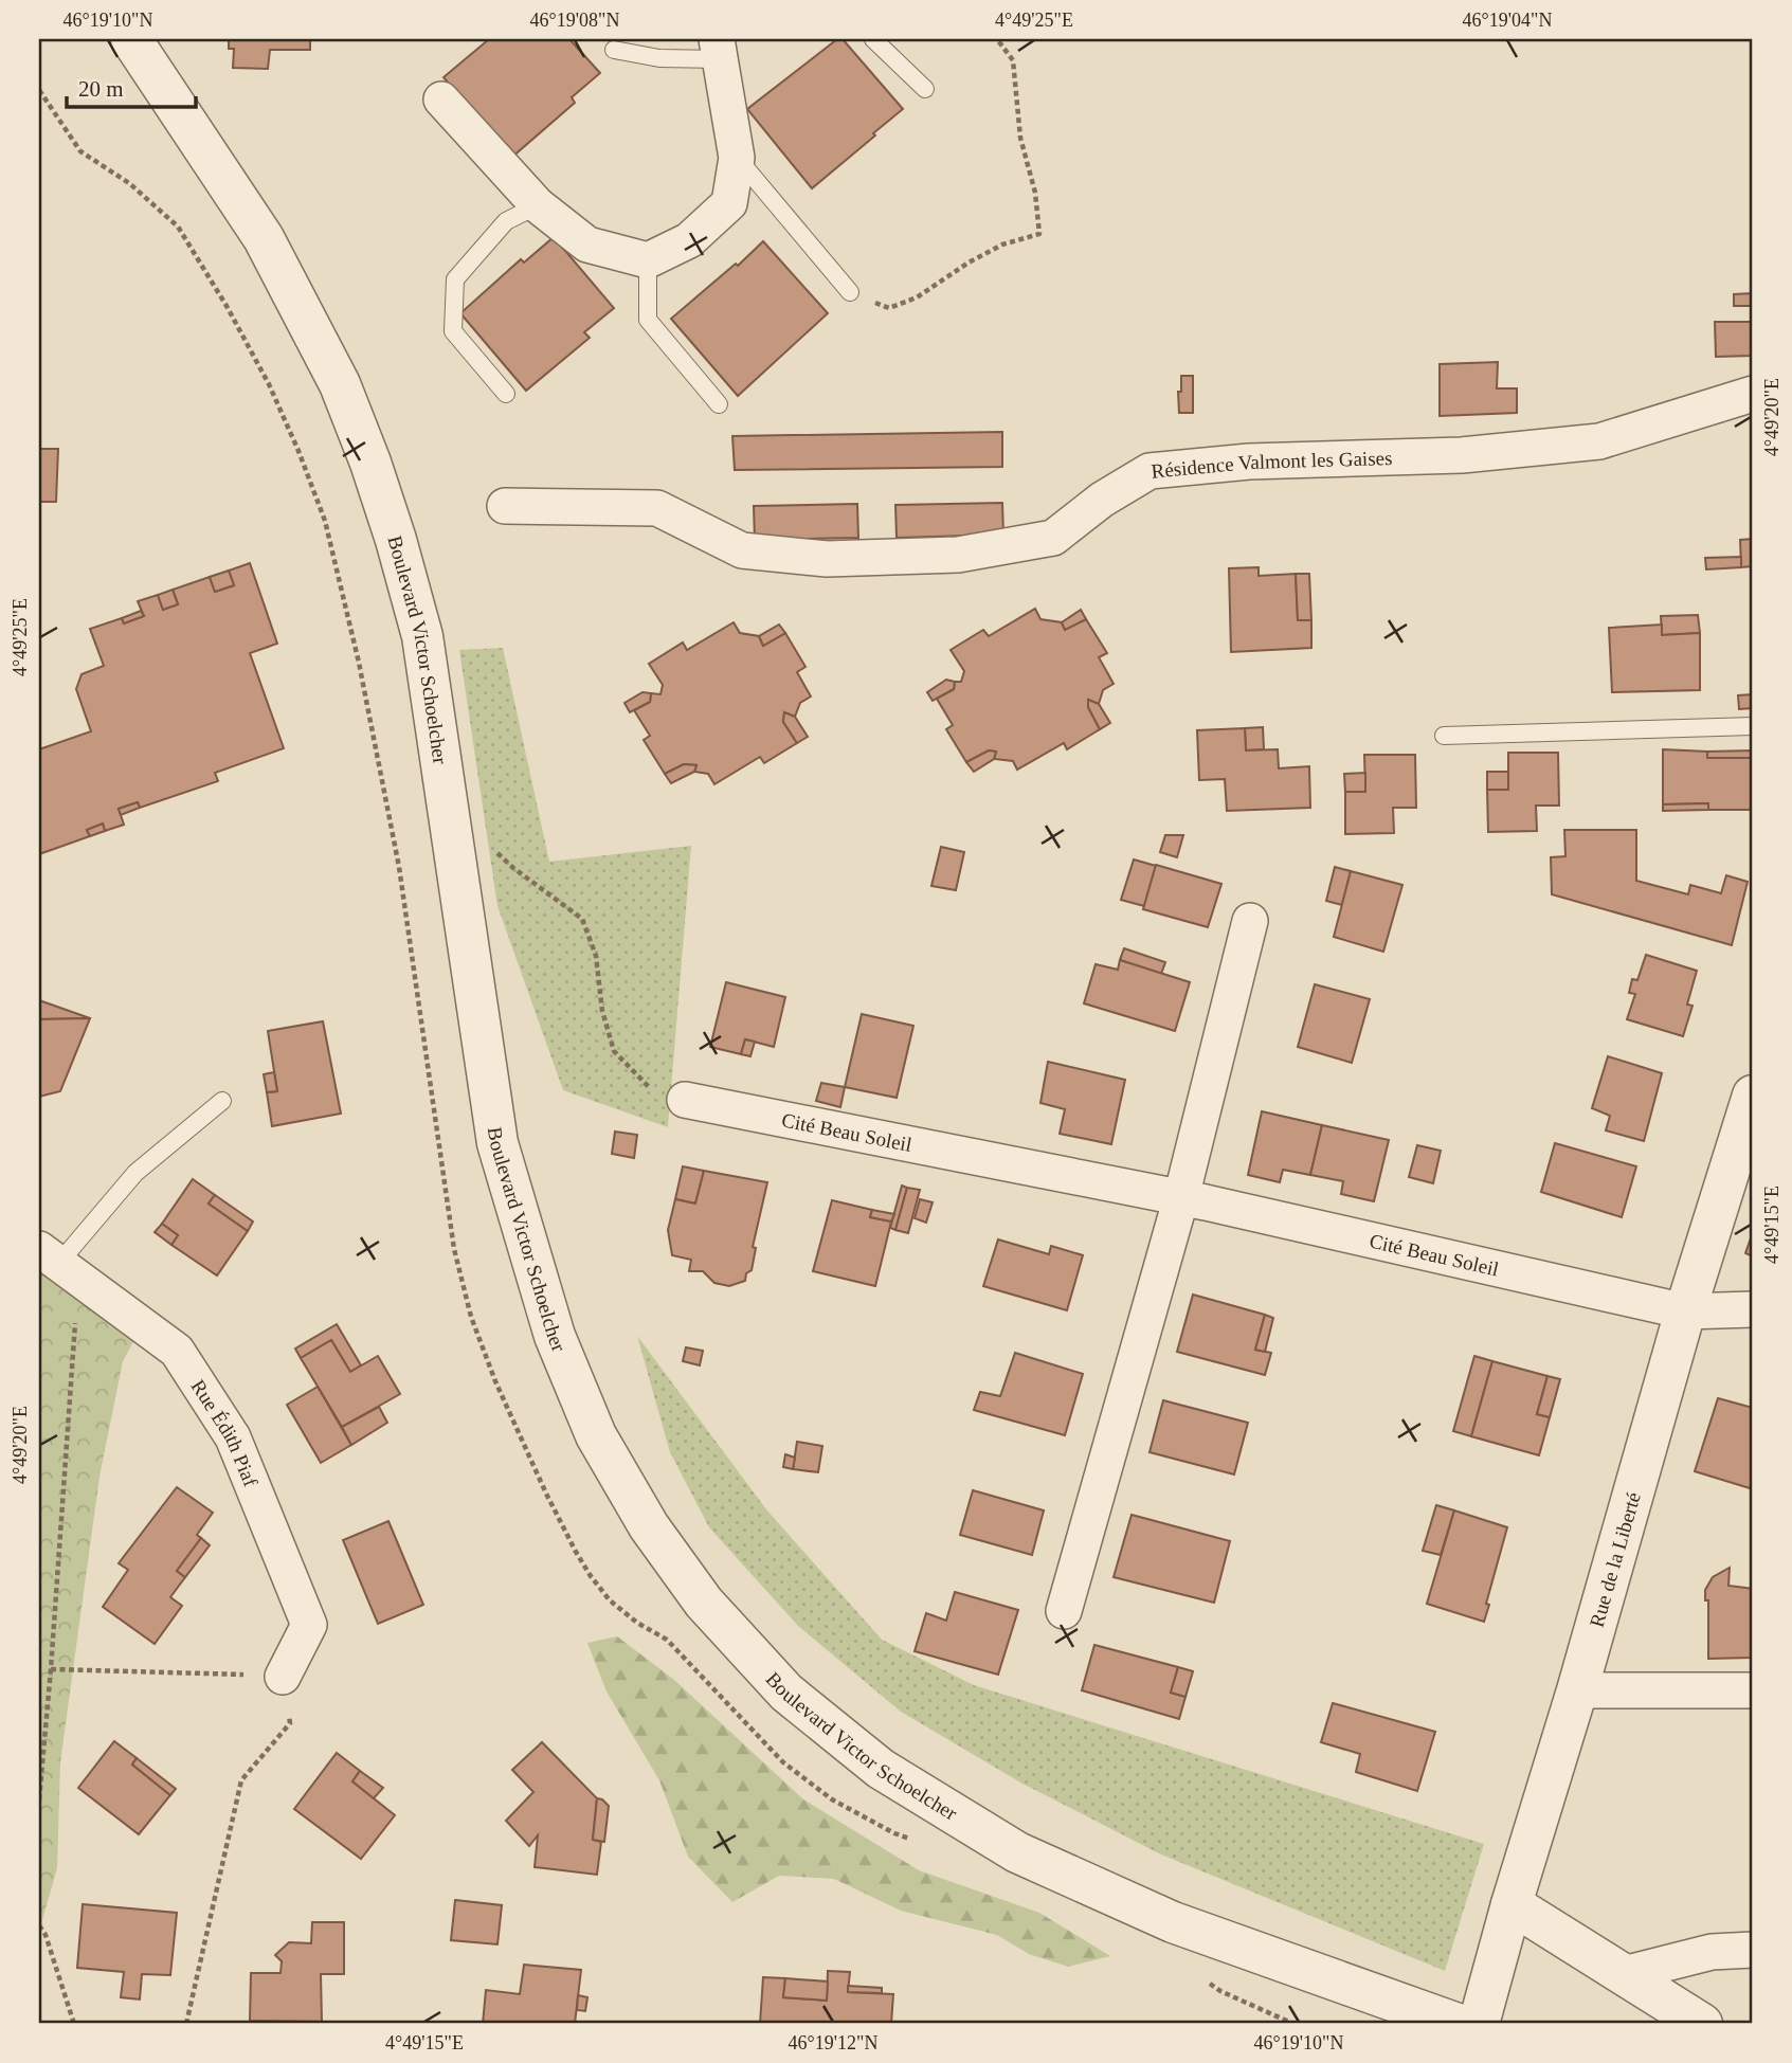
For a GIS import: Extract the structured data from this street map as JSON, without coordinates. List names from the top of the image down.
{
  "streets": {
    "street": [
      "Résidence Valmont les Gaises",
      "Boulevard Victor Schoelcher",
      "Cité Beau Soleil",
      "Rue Édith Piaf",
      "Rue de la Liberté"
    ]
  },
  "crossings": [
    ["Cité Beau Soleil", "Rue de la Liberté"]
  ],
  "scale_bar": "20 m",
  "coordinates": [
    "46°19'10\"N",
    "46°19'08\"N",
    "4°49'25\"E",
    "46°19'04\"N",
    "4°49'20\"E",
    "4°49'15\"E",
    "46°19'12\"N"
  ]
}
